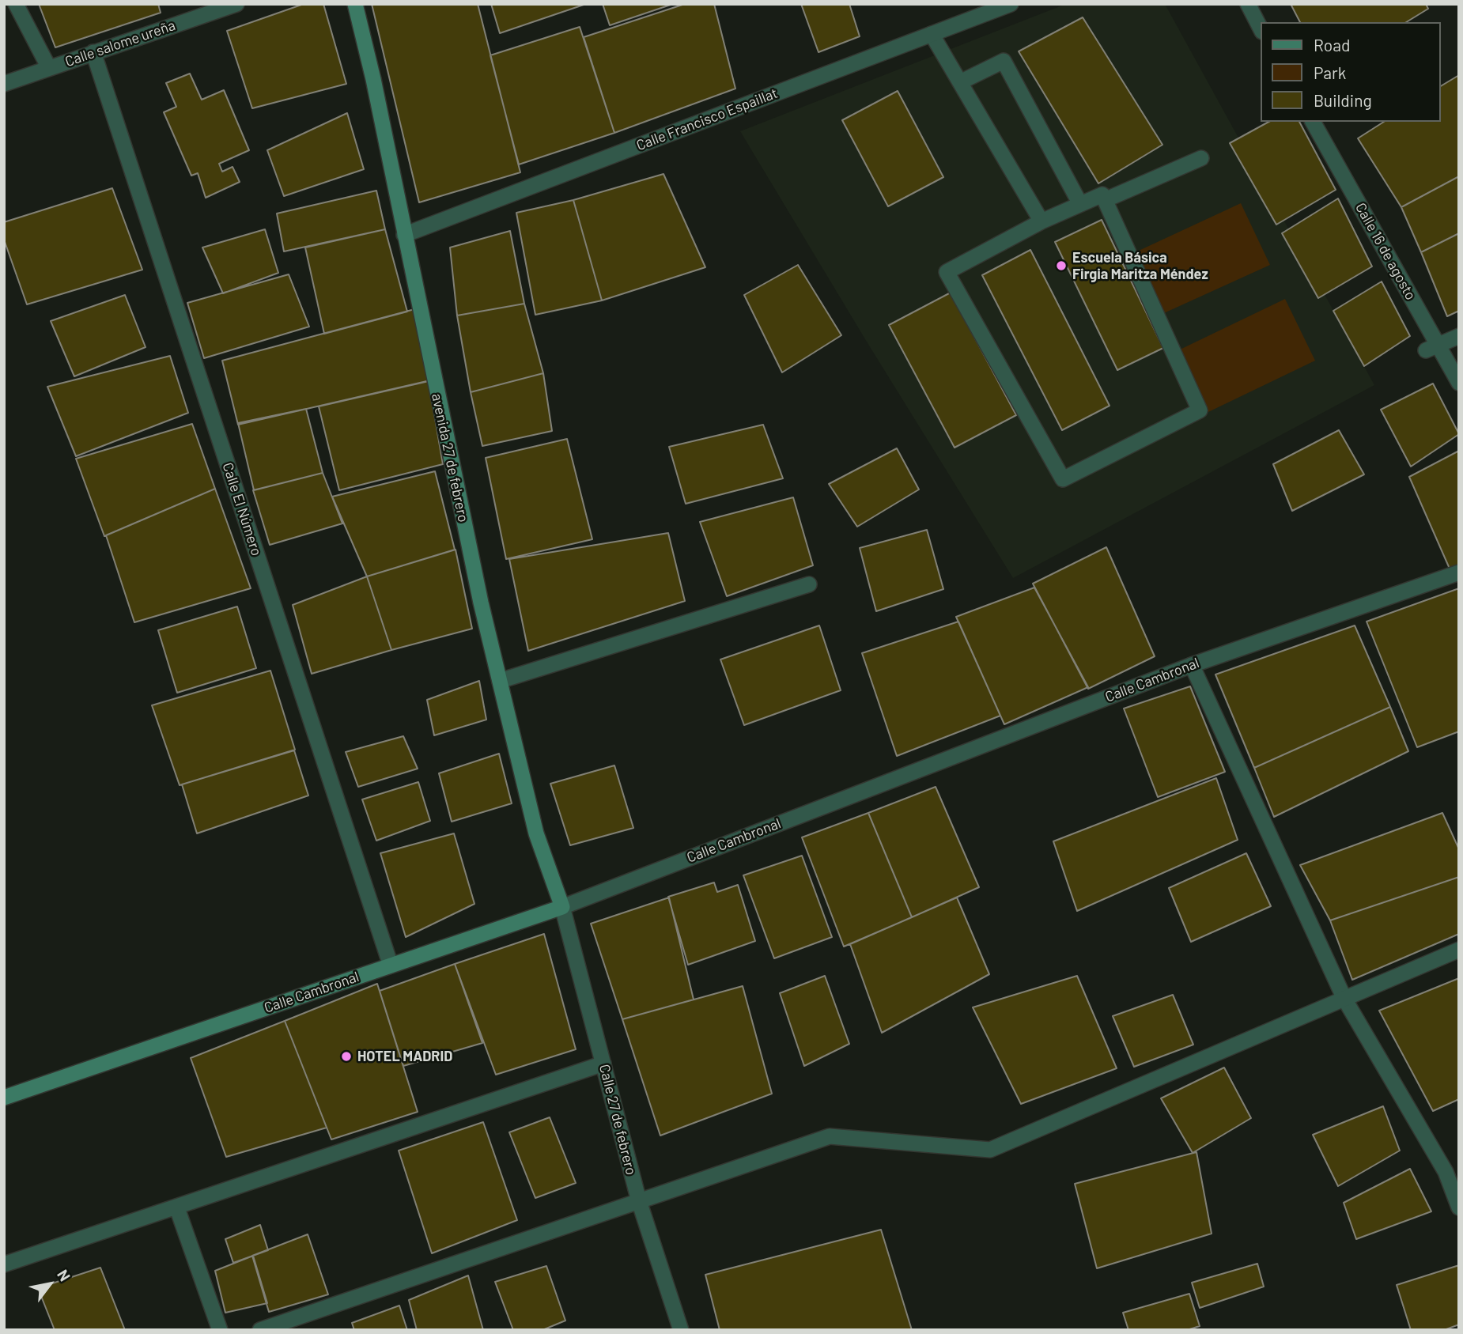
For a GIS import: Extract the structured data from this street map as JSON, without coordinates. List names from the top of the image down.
{
  "streets": {
    "main road": ["avenida 27 de febrero", "Calle Cambronal"],
    "street": [
      "Calle salome ureña",
      "Calle Francisco Espaillat",
      "Calle 16 de agosto",
      "Calle El Número",
      "Calle 27 de febrero"
    ]
  },
  "crossings": [
    ["Calle salome ureña", "Calle El Número"],
    ["Calle Francisco Espaillat", "avenida 27 de febrero"],
    ["avenida 27 de febrero", "Calle Cambronal"],
    ["avenida 27 de febrero", "Calle 27 de febrero"],
    ["Calle El Número", "Calle Cambronal"],
    ["Calle Cambronal", "Calle 27 de febrero"]
  ],
  "places": ["Escuela Básica Firgia Maritza Méndez", "HOTEL MADRID"],
  "legend": ["Road", "Park", "Building"],
  "north": "top right"
}
